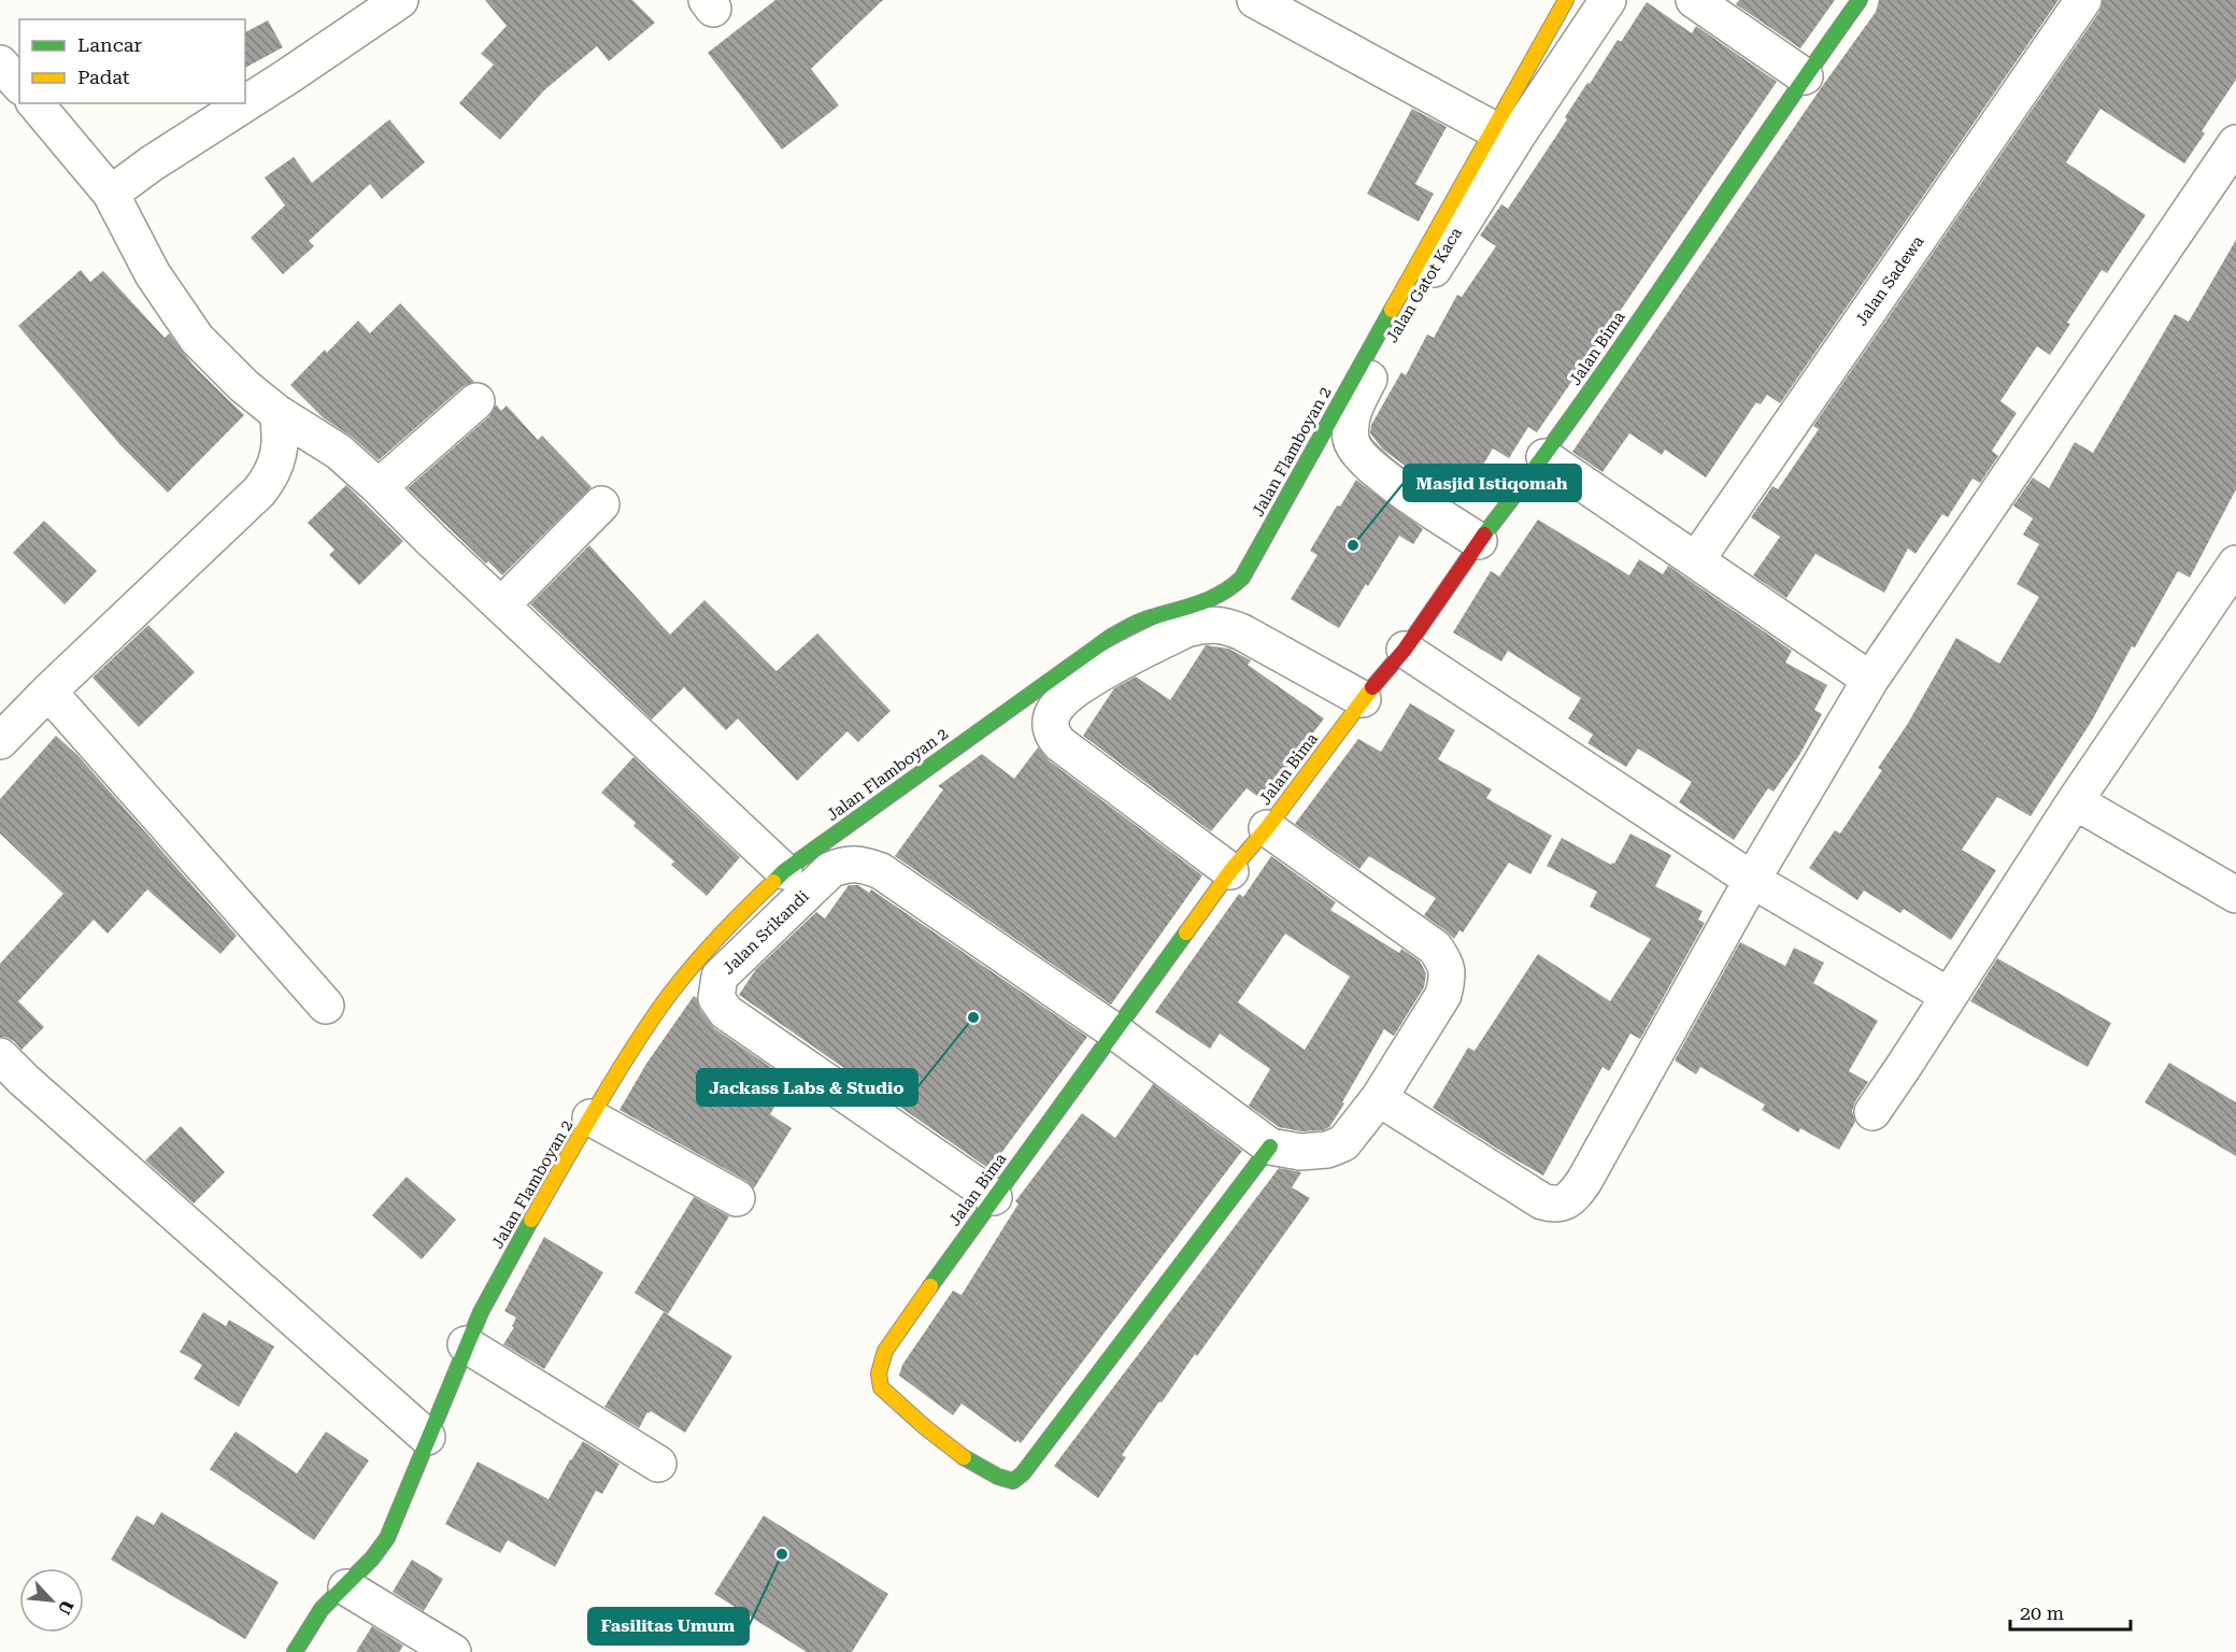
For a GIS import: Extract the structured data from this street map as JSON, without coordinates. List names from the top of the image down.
{
  "streets": {
    "street": [
      "Jalan Sadewa",
      "Jalan Gatot Kaca",
      "Jalan Bima",
      "Jalan Flamboyan 2",
      "Jalan Srikandi"
    ]
  },
  "crossings": [
    ["Jalan Gatot Kaca", "Jalan Bima"],
    ["Jalan Bima", "Jalan Srikandi"]
  ],
  "places": ["Masjid Istiqomah", "Jackass Labs & Studio", "Fasilitas Umum"],
  "legend": ["Lancar", "Padat"],
  "scale_bar": "20 m",
  "north": "bottom right"
}
